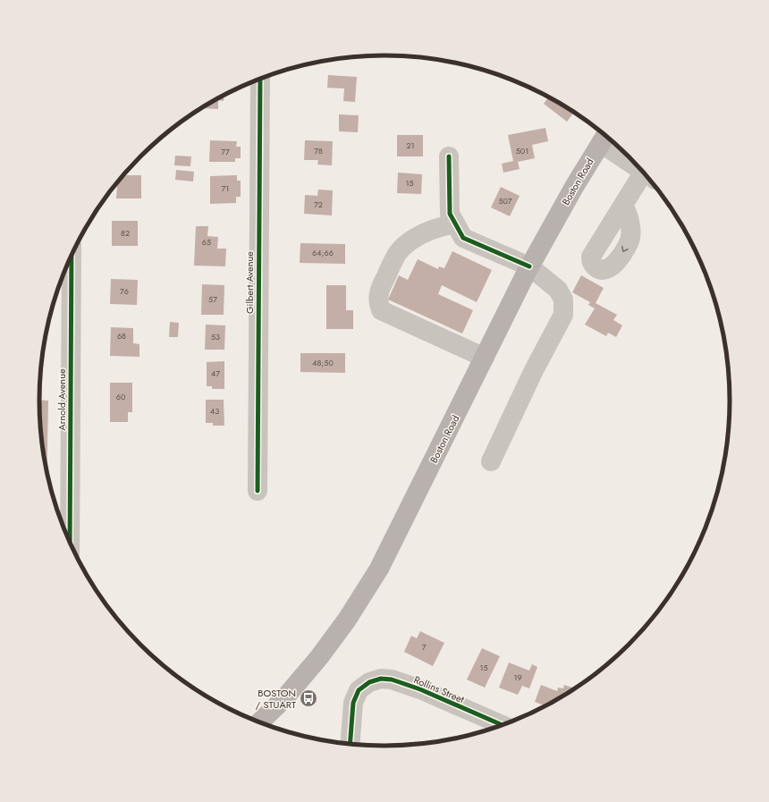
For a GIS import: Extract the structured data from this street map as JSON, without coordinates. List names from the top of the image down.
{
  "streets": {
    "main road": ["Boston Road"],
    "street": ["Gilbert Avenue", "Arnold Avenue", "Rollins Street"]
  },
  "places": {
    "bus stop": ["BOSTON / STUART"]
  },
  "house_numbers": [
    "21",
    "78",
    "501",
    "77",
    "15",
    "71",
    "507",
    "72",
    "82",
    "65",
    "64;66",
    "76",
    "57",
    "68",
    "53",
    "48;50",
    "47",
    "60",
    "43",
    "7",
    "15",
    "19"
  ]
}
